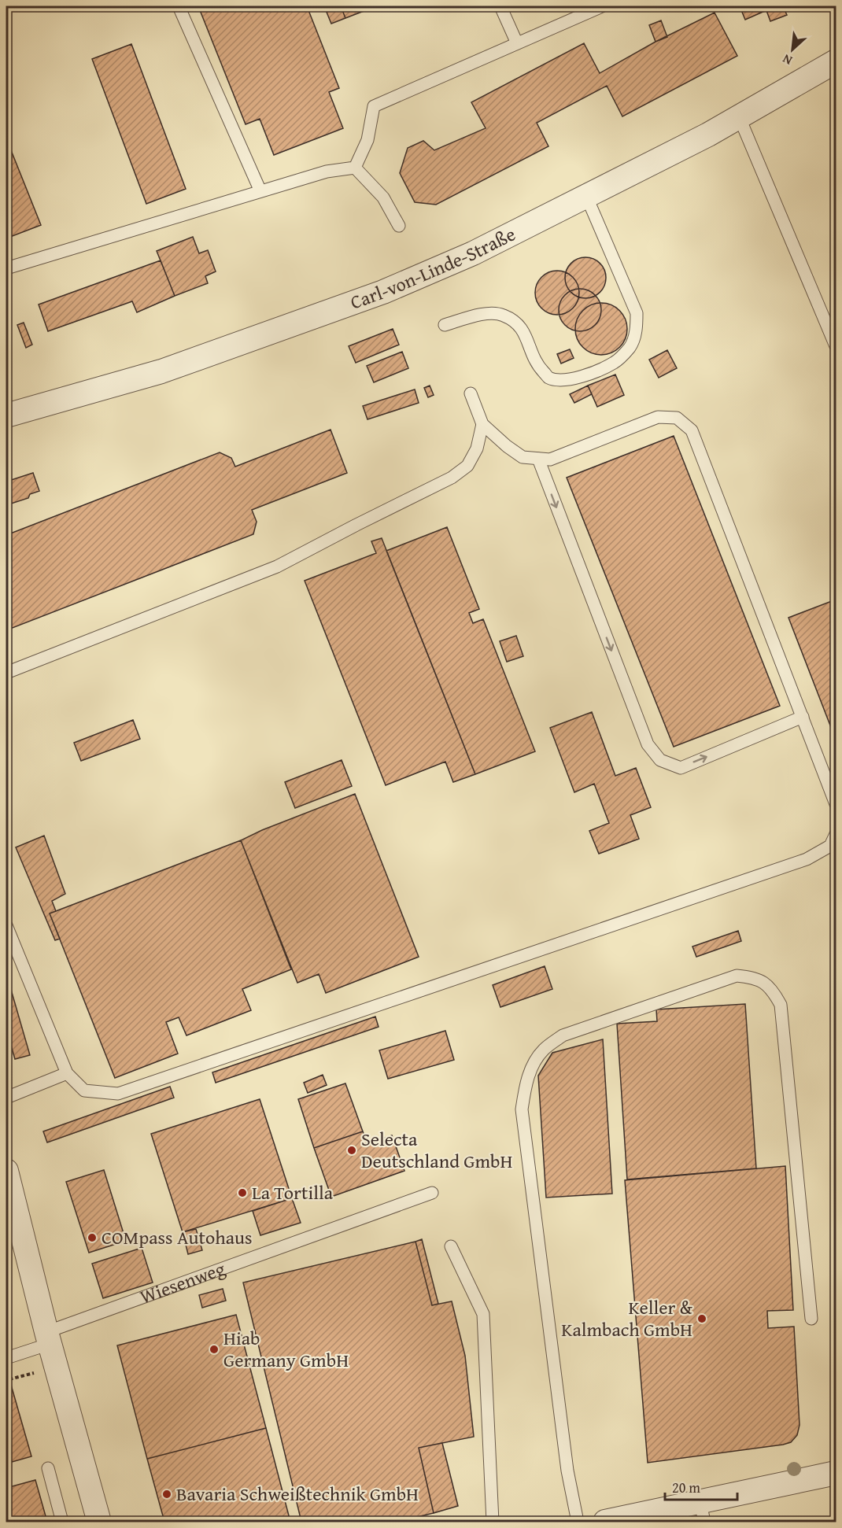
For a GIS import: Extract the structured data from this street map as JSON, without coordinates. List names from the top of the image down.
{
  "streets": {
    "street": ["Carl-von-Linde-Straße"],
    "lane": ["Wiesenweg"]
  },
  "places": [
    "Selecta Deutschland GmbH",
    "La Tortilla",
    "COMpass Autohaus",
    "Keller & Kalmbach GmbH",
    "Hiab Germany GmbH",
    "Bavaria Schweißtechnik GmbH"
  ],
  "scale_bar": "20 m",
  "north": "bottom left"
}
